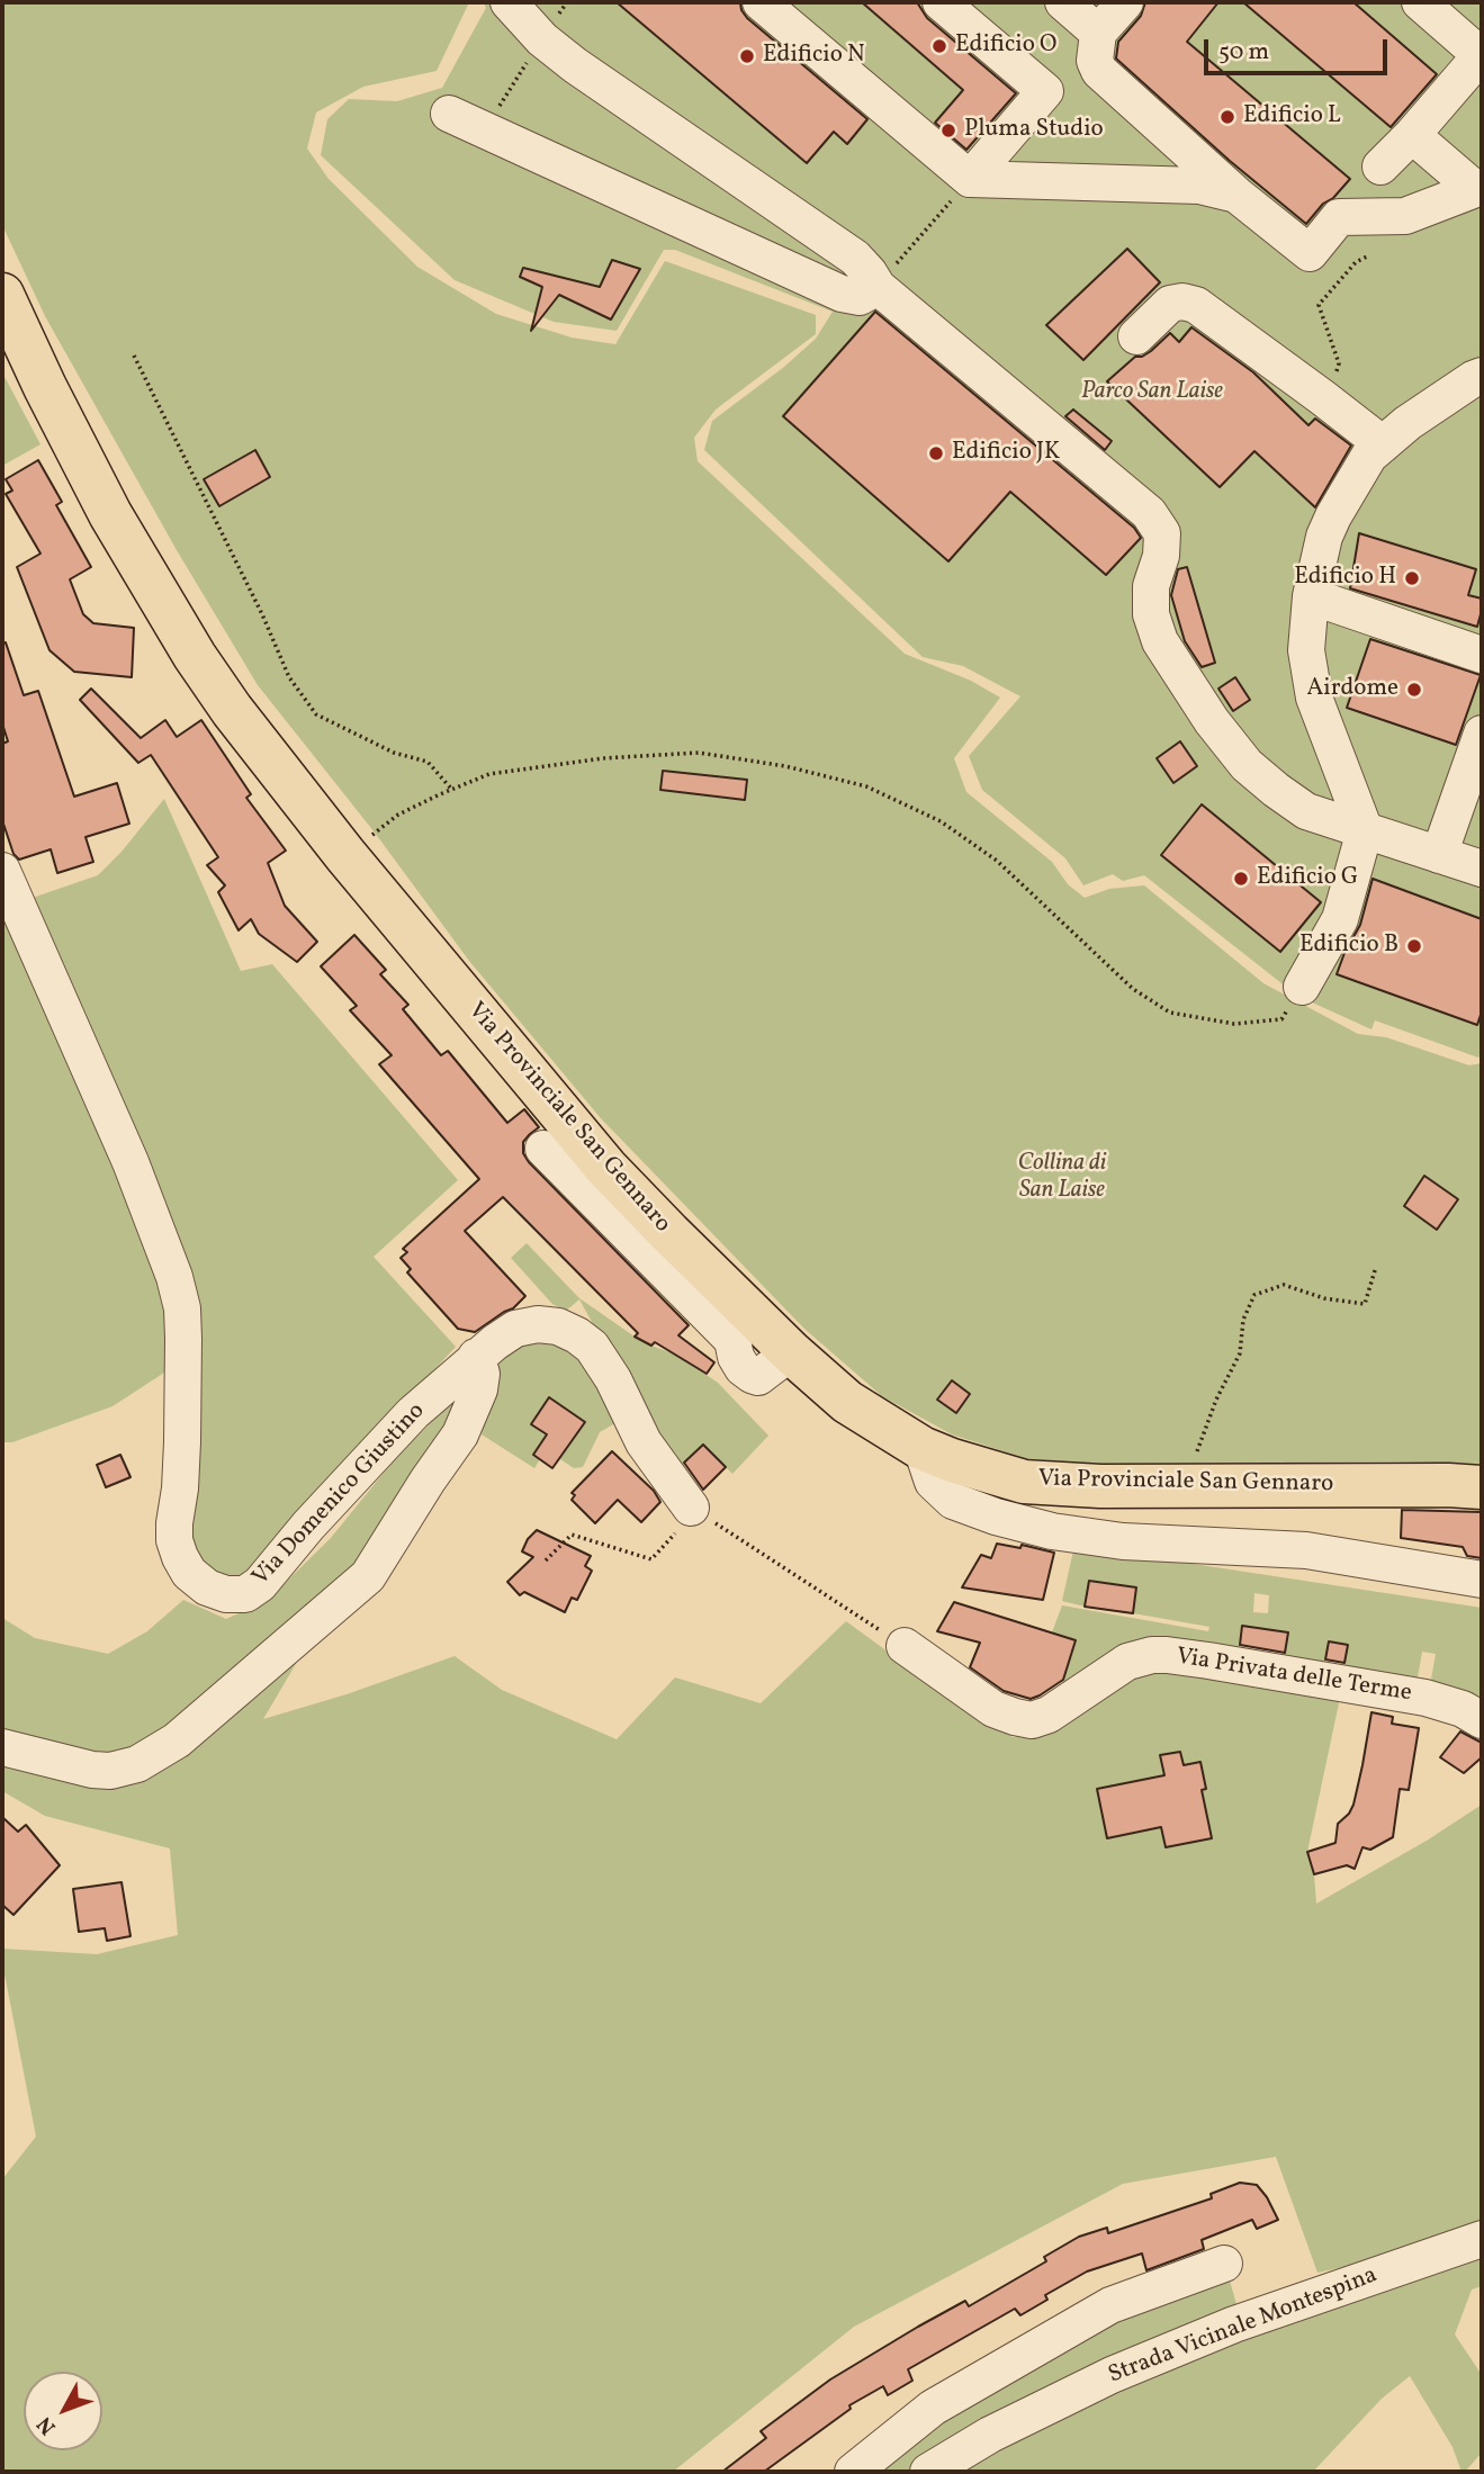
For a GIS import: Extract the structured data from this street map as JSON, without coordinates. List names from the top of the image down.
{
  "streets": {
    "main road": ["Via Provinciale San Gennaro"],
    "street": ["Via Domenico Giustino", "Via Privata delle Terme", "Strada Vicinale Montespina"]
  },
  "parks": ["Parco San Laise", "Collina di San Laise"],
  "places": [
    "Edificio O",
    "Edificio N",
    "Edificio L",
    "Pluma Studio",
    "Edificio JK",
    "Edificio H",
    "Airdome",
    "Edificio G",
    "Edificio B"
  ],
  "scale_bar": "50 m",
  "north": "bottom left"
}
